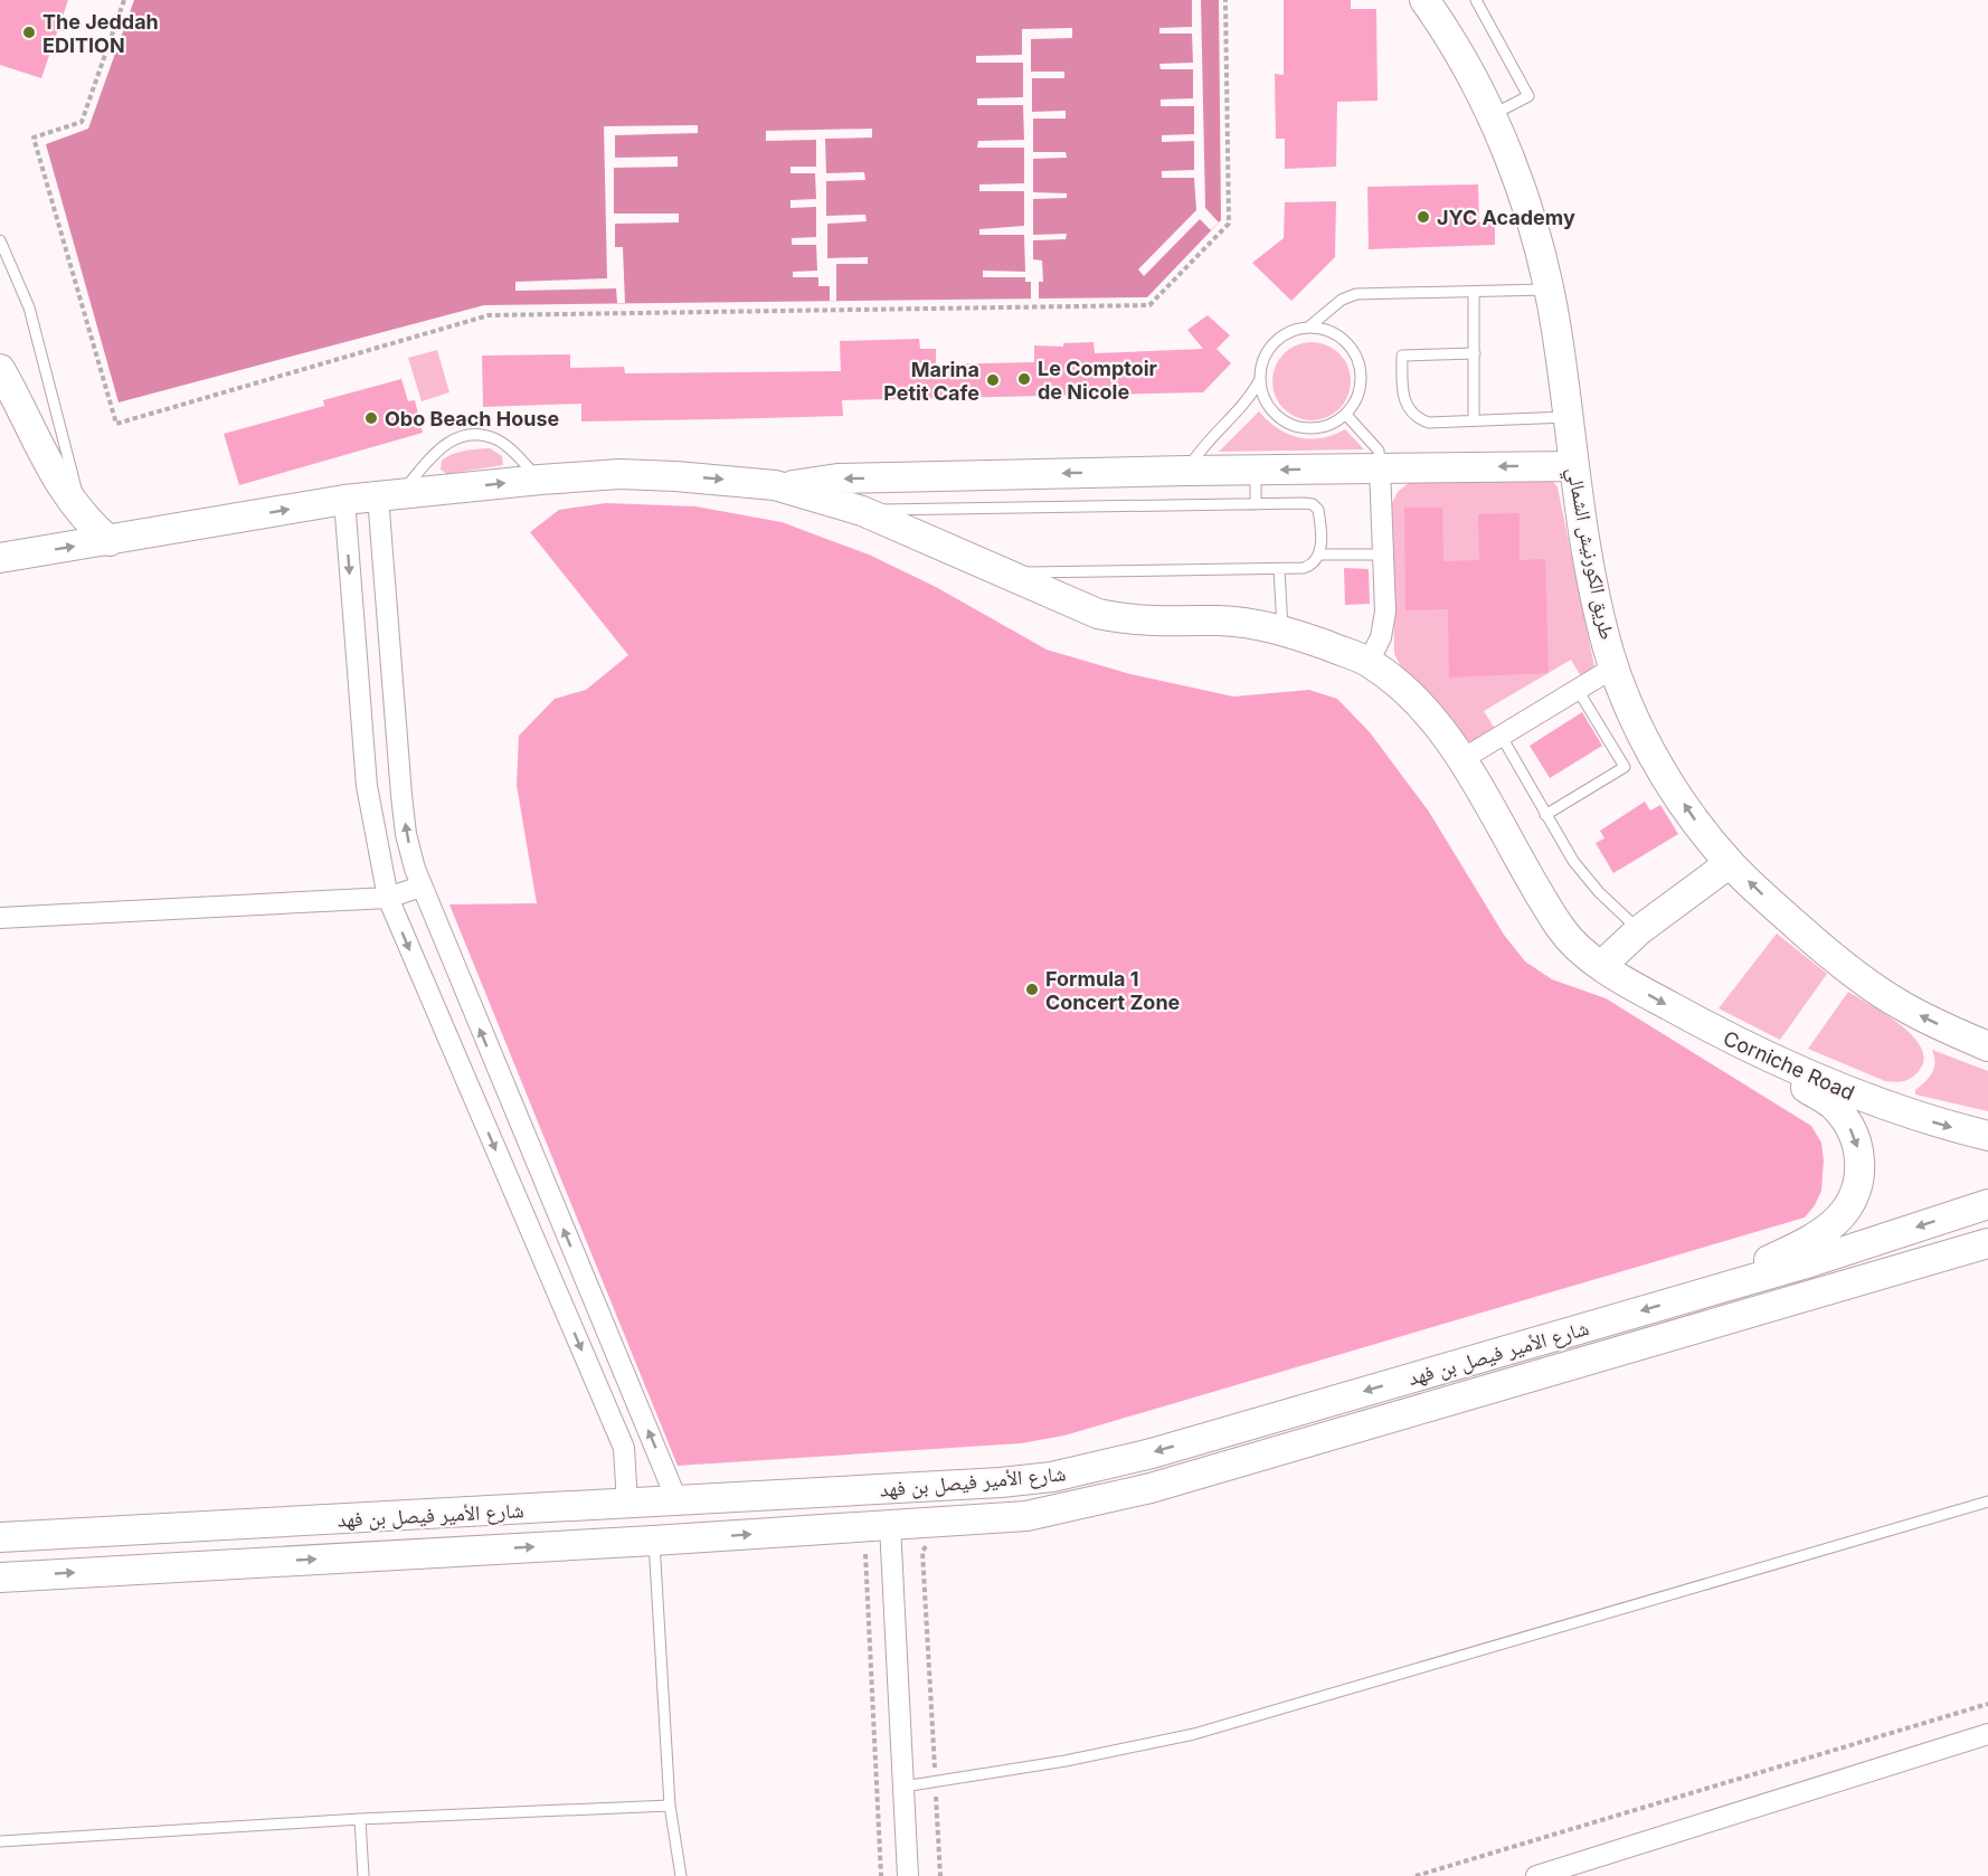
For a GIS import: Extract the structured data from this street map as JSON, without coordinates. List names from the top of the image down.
{
  "streets": {
    "main road": ["طريق الكورنيش الشمالي", "Corniche Road", "شارع الأمير فيصل بن فهد"]
  },
  "one_way": ["طريق الكورنيش الشمالي", "Corniche Road"],
  "places": [
    "The Jeddah EDITION",
    "JYC Academy",
    "Le Comptoir de Nicole",
    "Marina Petit Cafe",
    "Obo Beach House",
    "Formula 1 Concert Zone"
  ]
}
